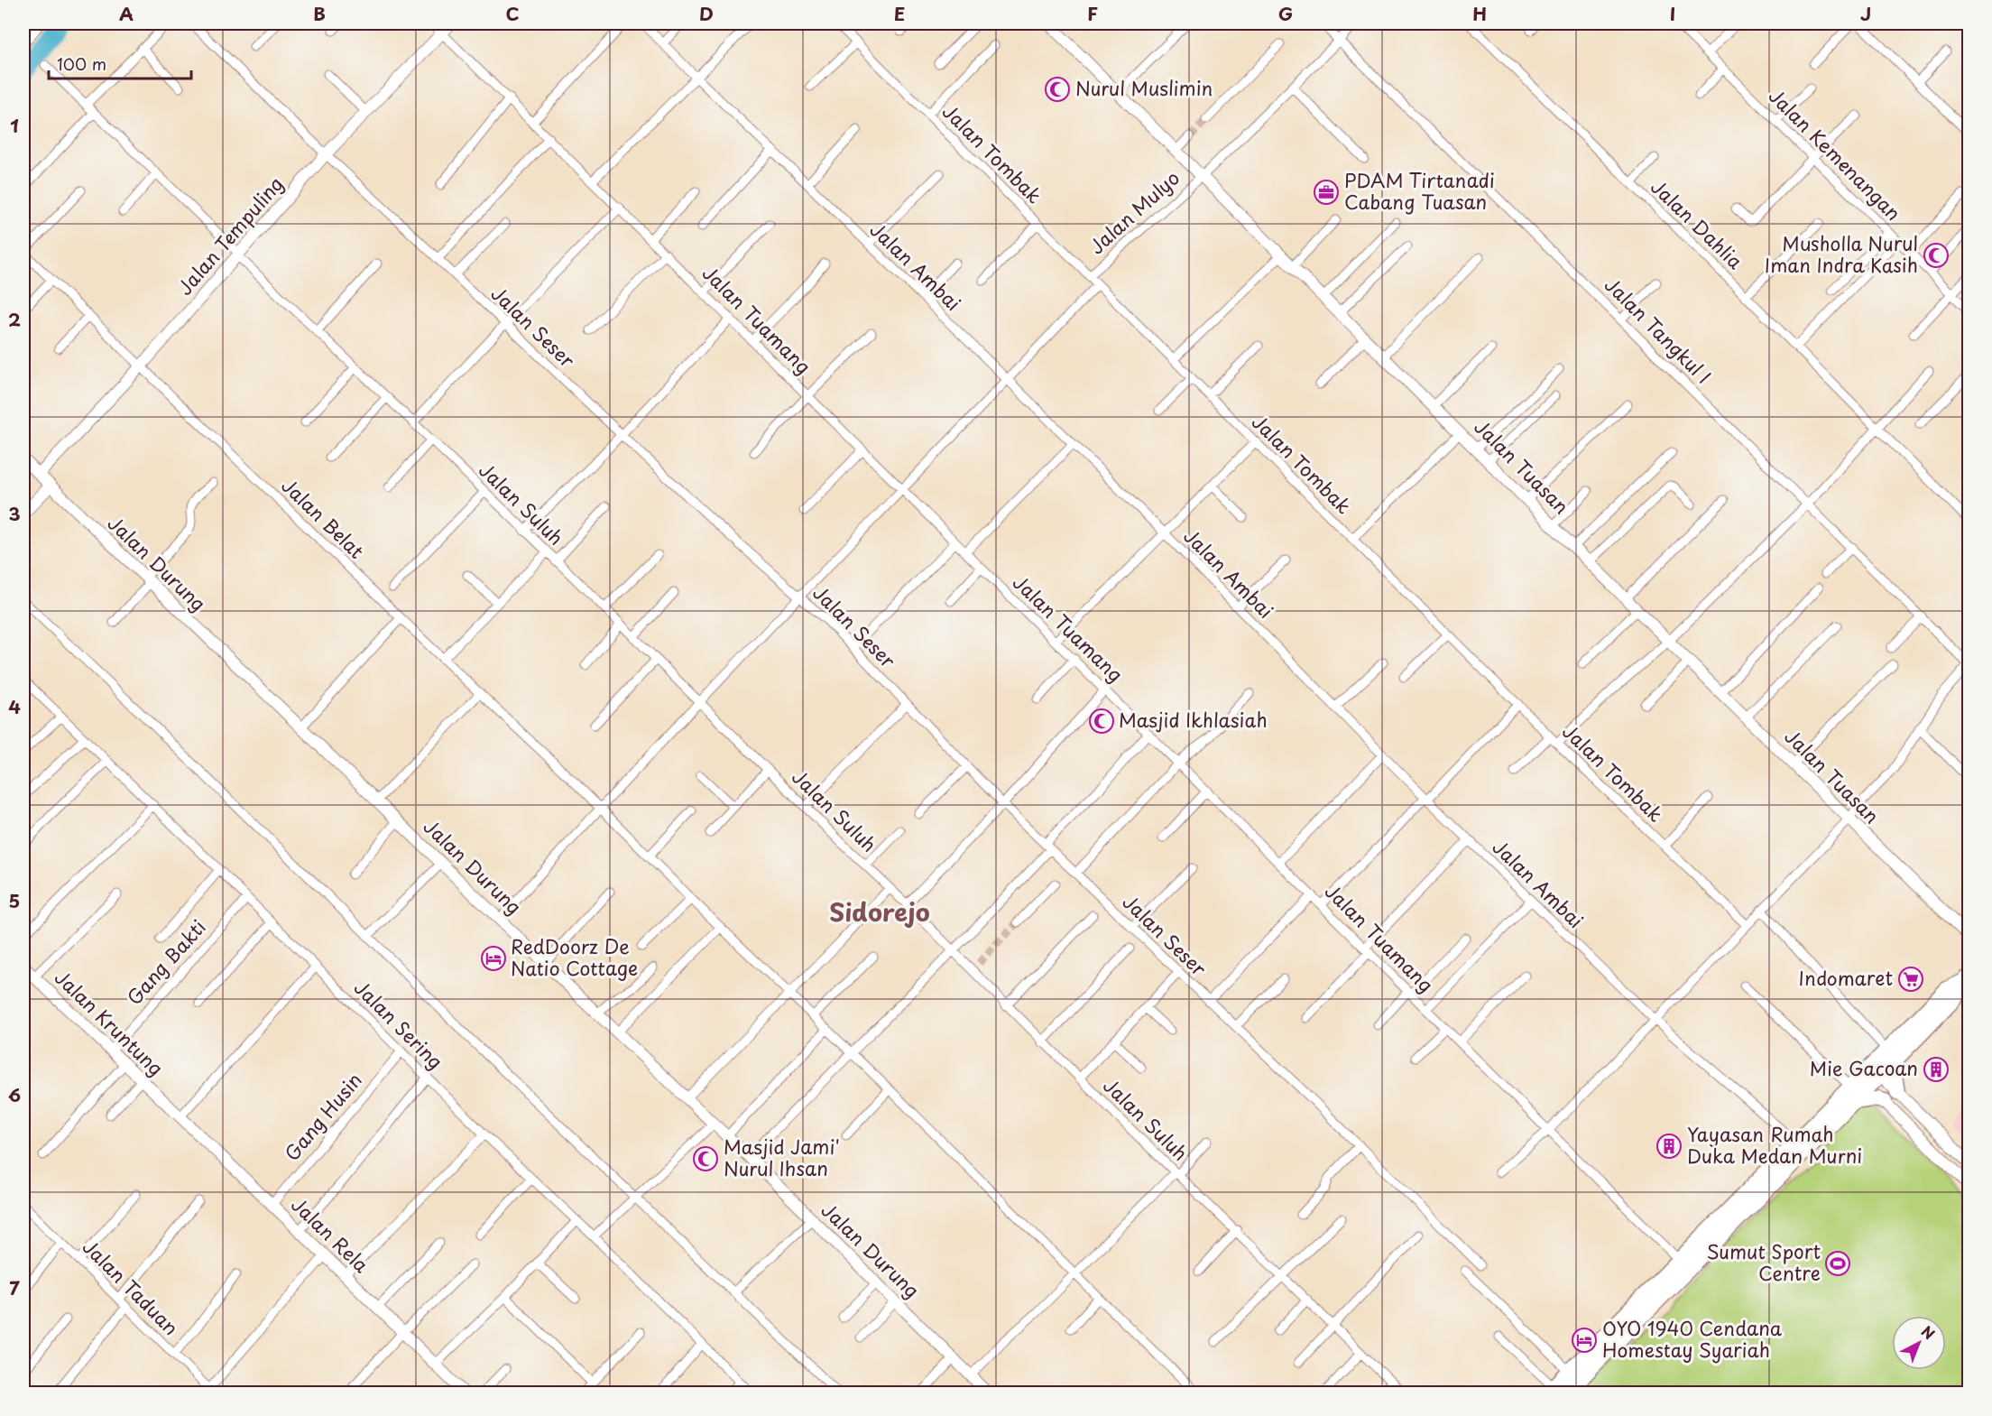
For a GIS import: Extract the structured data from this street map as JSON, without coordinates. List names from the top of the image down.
{
  "streets": {
    "street": [
      "Jalan Tombak",
      "Jalan Kemenangan",
      "Jalan Mulyo",
      "Jalan Dahlia",
      "Jalan Tempuling",
      "Jalan Ambai",
      "Jalan Tuamang",
      "Jalan Seser",
      "Jalan Tangkul I",
      "Jalan Tuasan",
      "Jalan Suluh",
      "Jalan Belat",
      "Jalan Durung",
      "Gang Bakti",
      "Jalan Kruntung",
      "Jalan Sering",
      "Gang Husin",
      "Jalan Rela",
      "Jalan Taduan"
    ]
  },
  "crossings": [
    ["Jalan Tombak", "Jalan Mulyo"],
    ["Jalan Mulyo", "Jalan Tangkul I"],
    ["Jalan Mulyo", "Jalan Tuasan"],
    ["Jalan Tempuling", "Jalan Tuamang"],
    ["Jalan Tempuling", "Jalan Seser"],
    ["Jalan Tempuling", "Jalan Suluh"],
    ["Jalan Tempuling", "Jalan Belat"],
    ["Jalan Tempuling", "Jalan Durung"],
    ["Gang Bakti", "Jalan Kruntung"],
    ["Gang Bakti", "Jalan Sering"],
    ["Jalan Kruntung", "Jalan Rela"],
    ["Jalan Sering", "Gang Husin"],
    ["Gang Husin", "Jalan Rela"]
  ],
  "districts": ["Sidorejo"],
  "places": {
    "mosque": [
      "Nurul Muslimin",
      "Musholla Nurul Iman Indra Kasih",
      "Masjid Ikhlasiah",
      "Masjid Jami' Nurul Ihsan"
    ],
    "office": ["PDAM Tirtanadi Cabang Tuasan"],
    "hotel": ["RedDoorz De Natio Cottage", "OYO 1940 Cendana Homestay Syariah"],
    "supermarket": ["Indomaret"],
    "building": ["Mie Gacoan", "Yayasan Rumah Duka Medan Murni"],
    "sports": ["Sumut Sport Centre"]
  },
  "scale_bar": "100 m",
  "north": "top right",
  "grid": {
    "columns": [
      "A",
      "B",
      "C",
      "D",
      "E",
      "F",
      "G",
      "H",
      "I",
      "J"
    ],
    "rows": [
      "1",
      "2",
      "3",
      "4",
      "5",
      "6",
      "7"
    ]
  }
}
